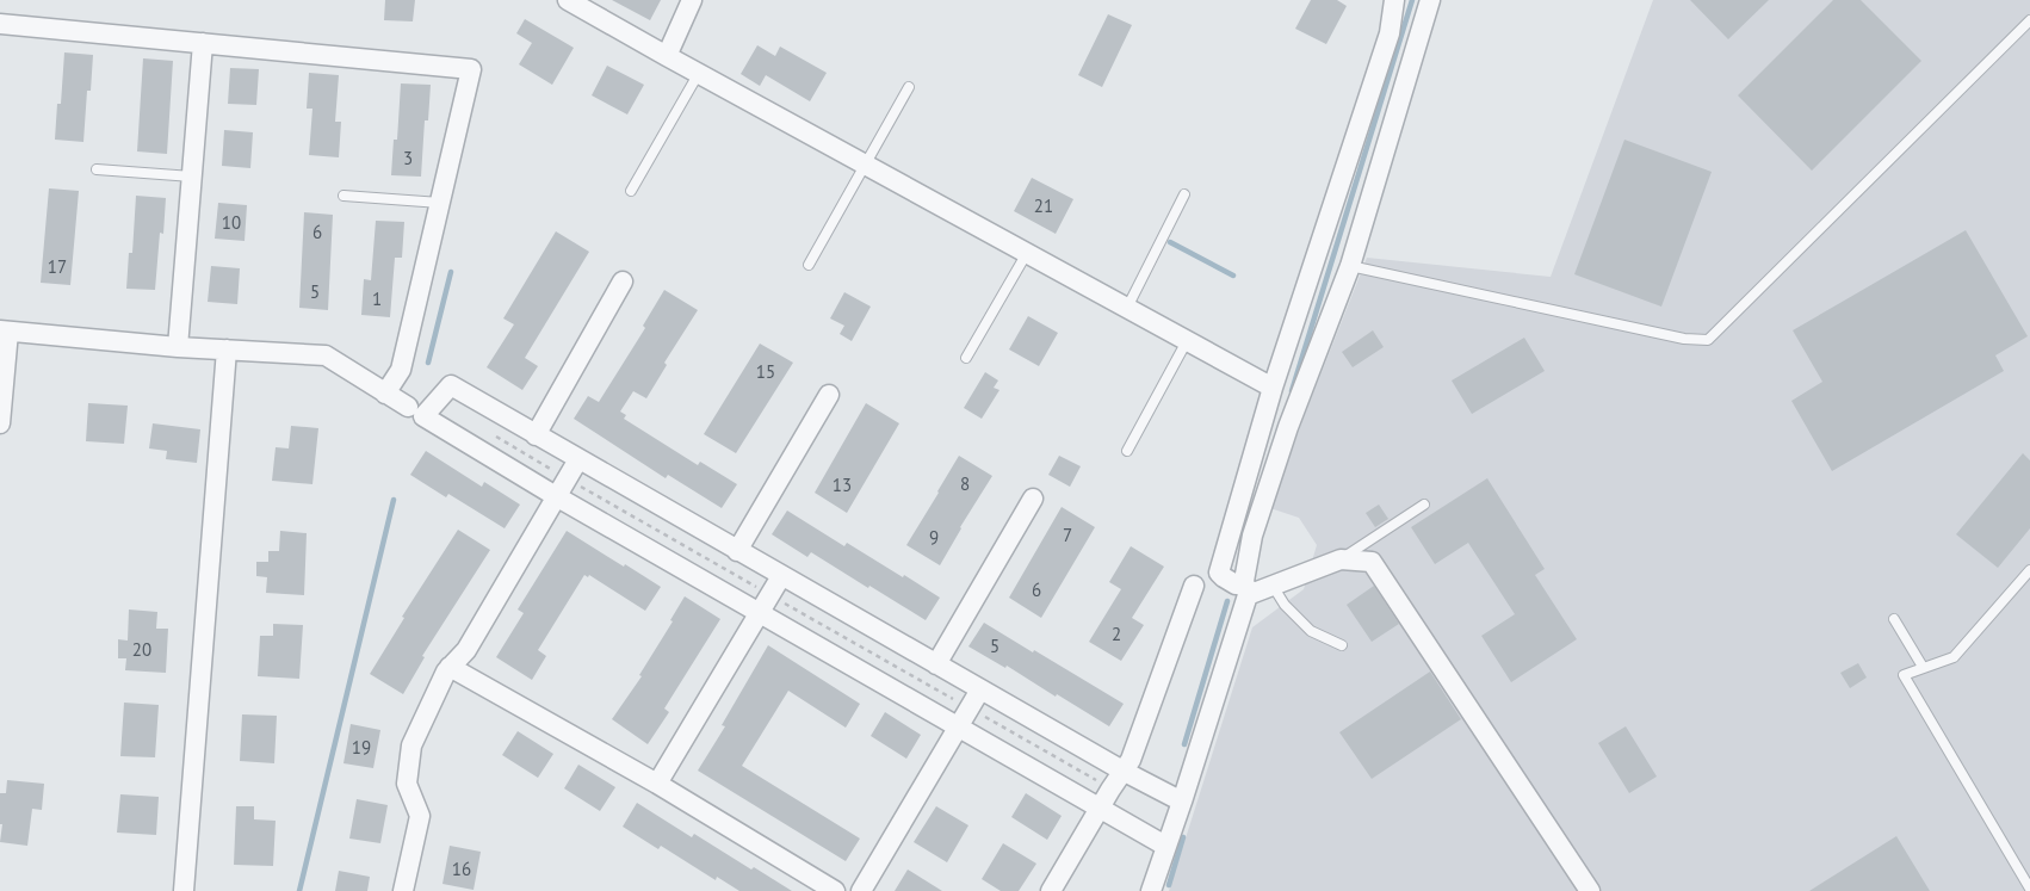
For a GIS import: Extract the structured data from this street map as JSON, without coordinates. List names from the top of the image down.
{
  "house_numbers": [
    "3",
    "21",
    "10",
    "6",
    "17",
    "5",
    "1",
    "15",
    "8",
    "13",
    "7",
    "9",
    "6",
    "2",
    "5",
    "20",
    "19",
    "16"
  ]
}
